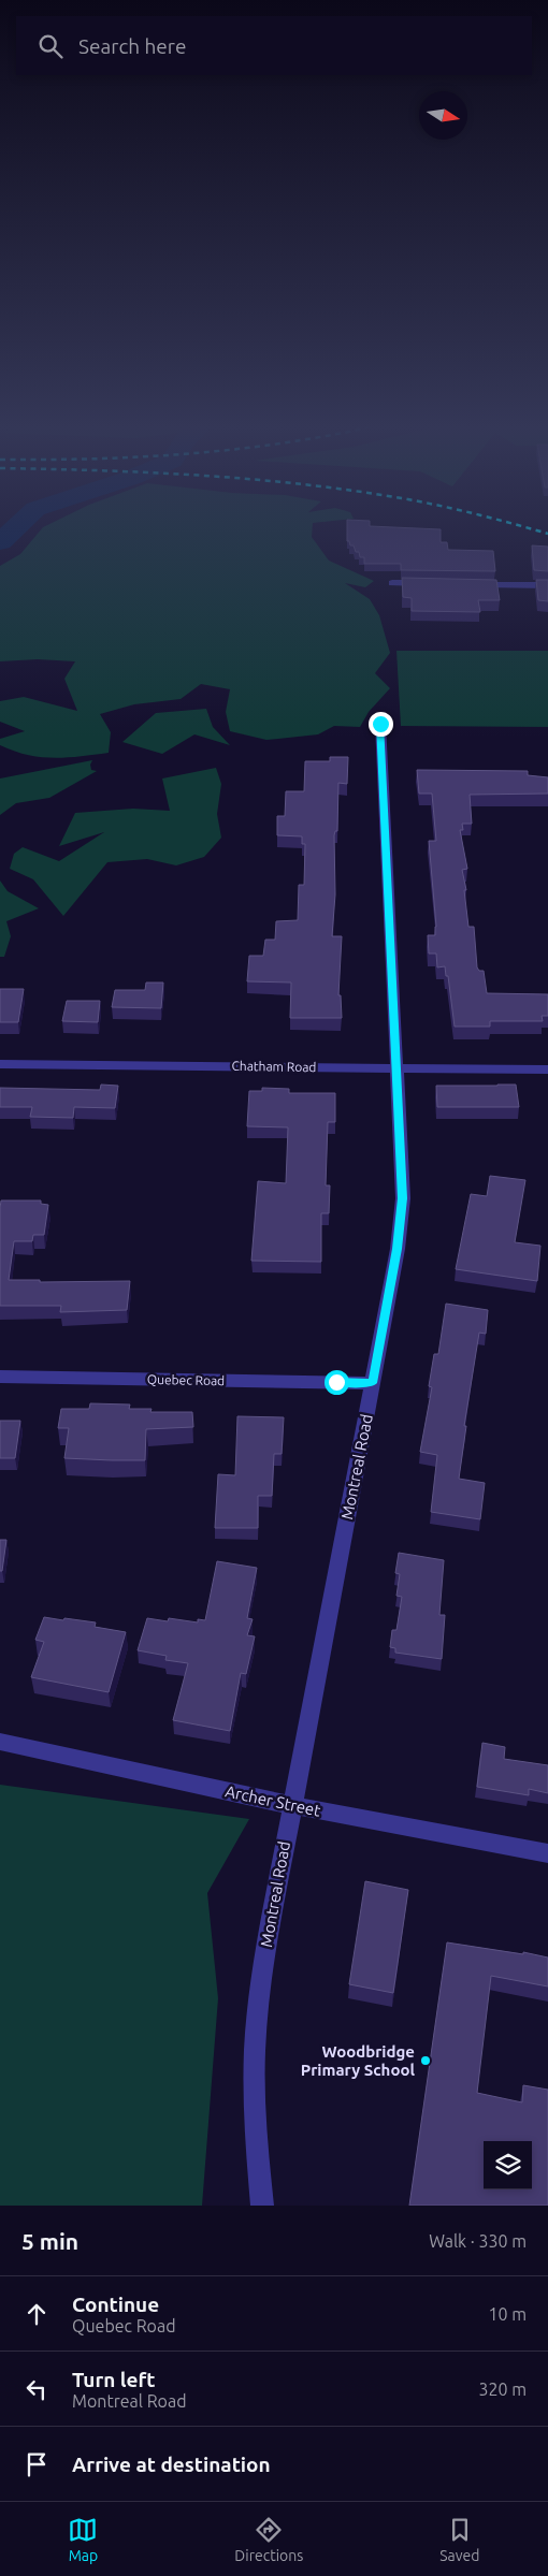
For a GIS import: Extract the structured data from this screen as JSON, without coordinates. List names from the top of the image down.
{
  "streets": {
    "street": [
      "Chatham Road",
      "Quebec Road",
      "Montreal Road",
      "Archer Street"
    ]
  },
  "crossings": [
    ["Chatham Road", "Montreal Road"],
    ["Quebec Road", "Montreal Road"],
    ["Montreal Road", "Archer Street"]
  ],
  "places": ["Woodbridge Primary School"],
  "north": "right",
  "page": {
    "search": "Search here",
    "heading": ["5 min", "Walk · 330 m"],
    "list": [
      ["Continue", "Quebec Road", "10 m"],
      ["Turn left", "Montreal Road", "320 m"],
      "Arrive at destination"
    ],
    "nav": ["Map", "Directions", "Saved"]
  }
}
